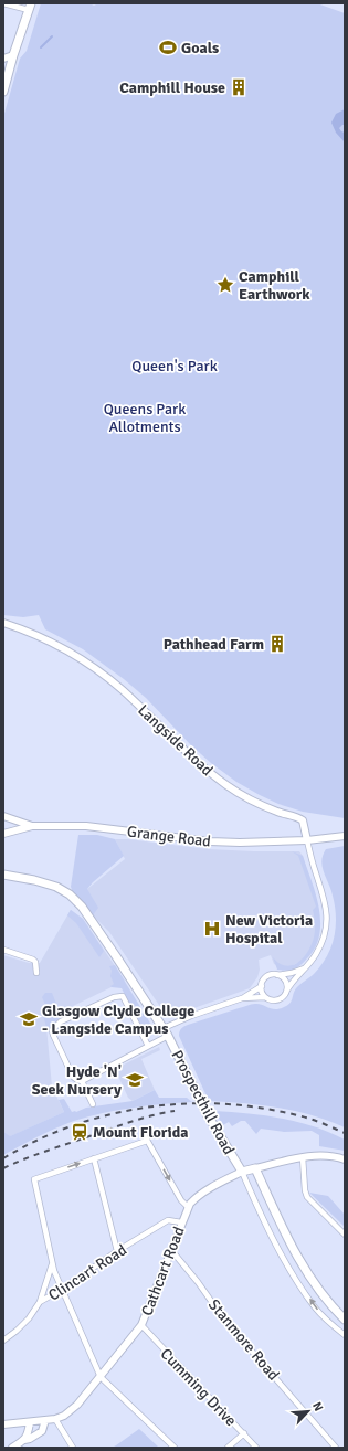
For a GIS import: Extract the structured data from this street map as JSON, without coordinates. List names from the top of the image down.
{
  "streets": {
    "main road": ["Prospecthill Road", "Cathcart Road"],
    "street": [
      "Langside Road",
      "Grange Road",
      "Clincart Road",
      "Stanmore Road",
      "Cumming Drive"
    ]
  },
  "crossings": [
    ["Langside Road", "Grange Road"],
    ["Prospecthill Road", "Cathcart Road"],
    ["Cathcart Road", "Clincart Road"],
    ["Cathcart Road", "Stanmore Road"],
    ["Cathcart Road", "Cumming Drive"]
  ],
  "parks": ["Queen's Park", "Queens Park Allotments"],
  "places": {
    "sports": ["Goals"],
    "building": ["Camphill House", "Pathhead Farm"],
    "place": ["Camphill Earthwork"],
    "hospital": ["New Victoria Hospital"],
    "school or university": ["Glasgow Clyde College - Langside Campus", "Hyde 'N' Seek Nursery"],
    "station": ["Mount Florida"]
  },
  "north": "top right"
}
